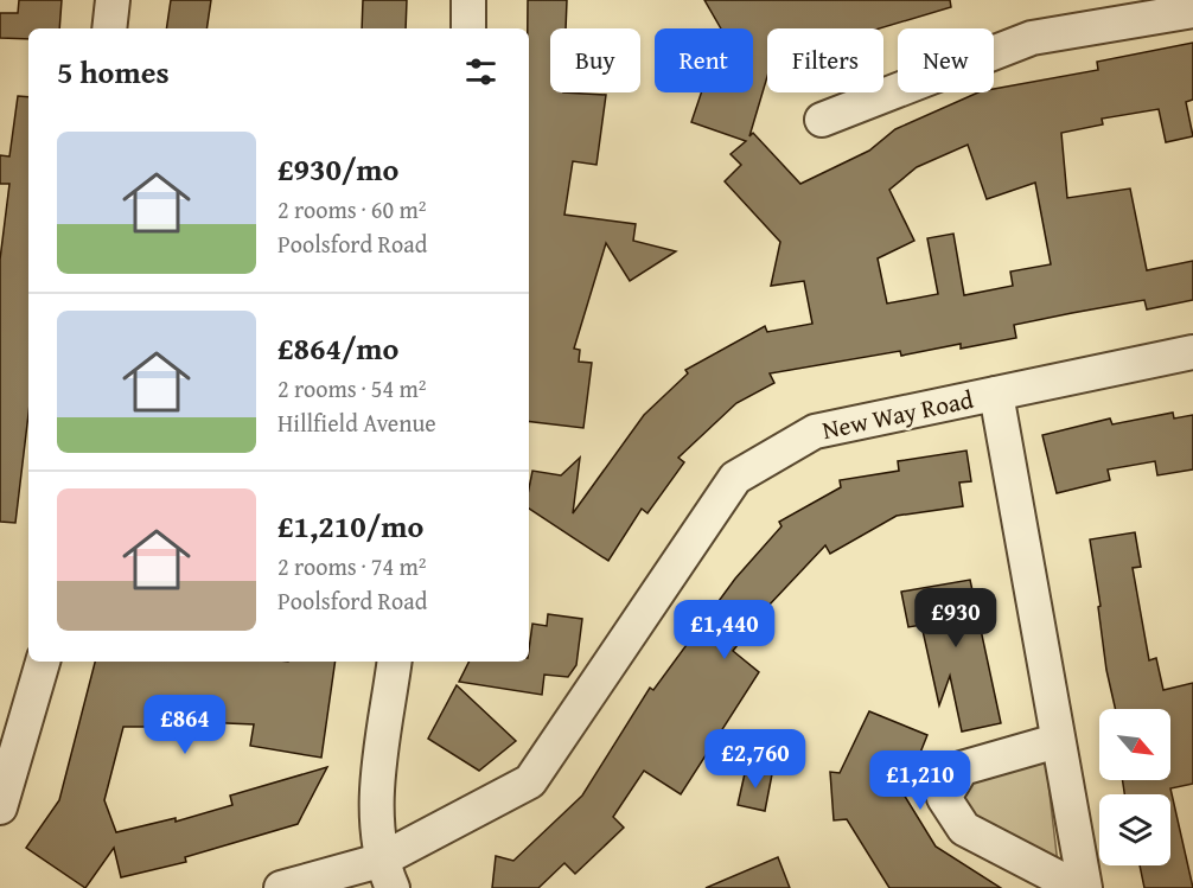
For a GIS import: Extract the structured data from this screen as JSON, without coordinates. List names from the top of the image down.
{
  "streets": {
    "street": ["New Way Road"]
  },
  "north": "bottom right",
  "page": {
    "chip": [
      "Buy",
      "Rent",
      "Filters",
      "New"
    ],
    "heading": "5 homes",
    "list": [
      {
        "name": "£930/mo",
        "note": "2 rooms · 60 m² · Poolsford Road"
      },
      {
        "name": "£864/mo",
        "note": "2 rooms · 54 m² · Hillfield Avenue"
      },
      {
        "name": "£1,210/mo",
        "note": "2 rooms · 74 m² · Poolsford Road"
      }
    ],
    "price": [
      "£930",
      "£1,440",
      "£864",
      "£2,760",
      "£1,210"
    ]
  }
}
